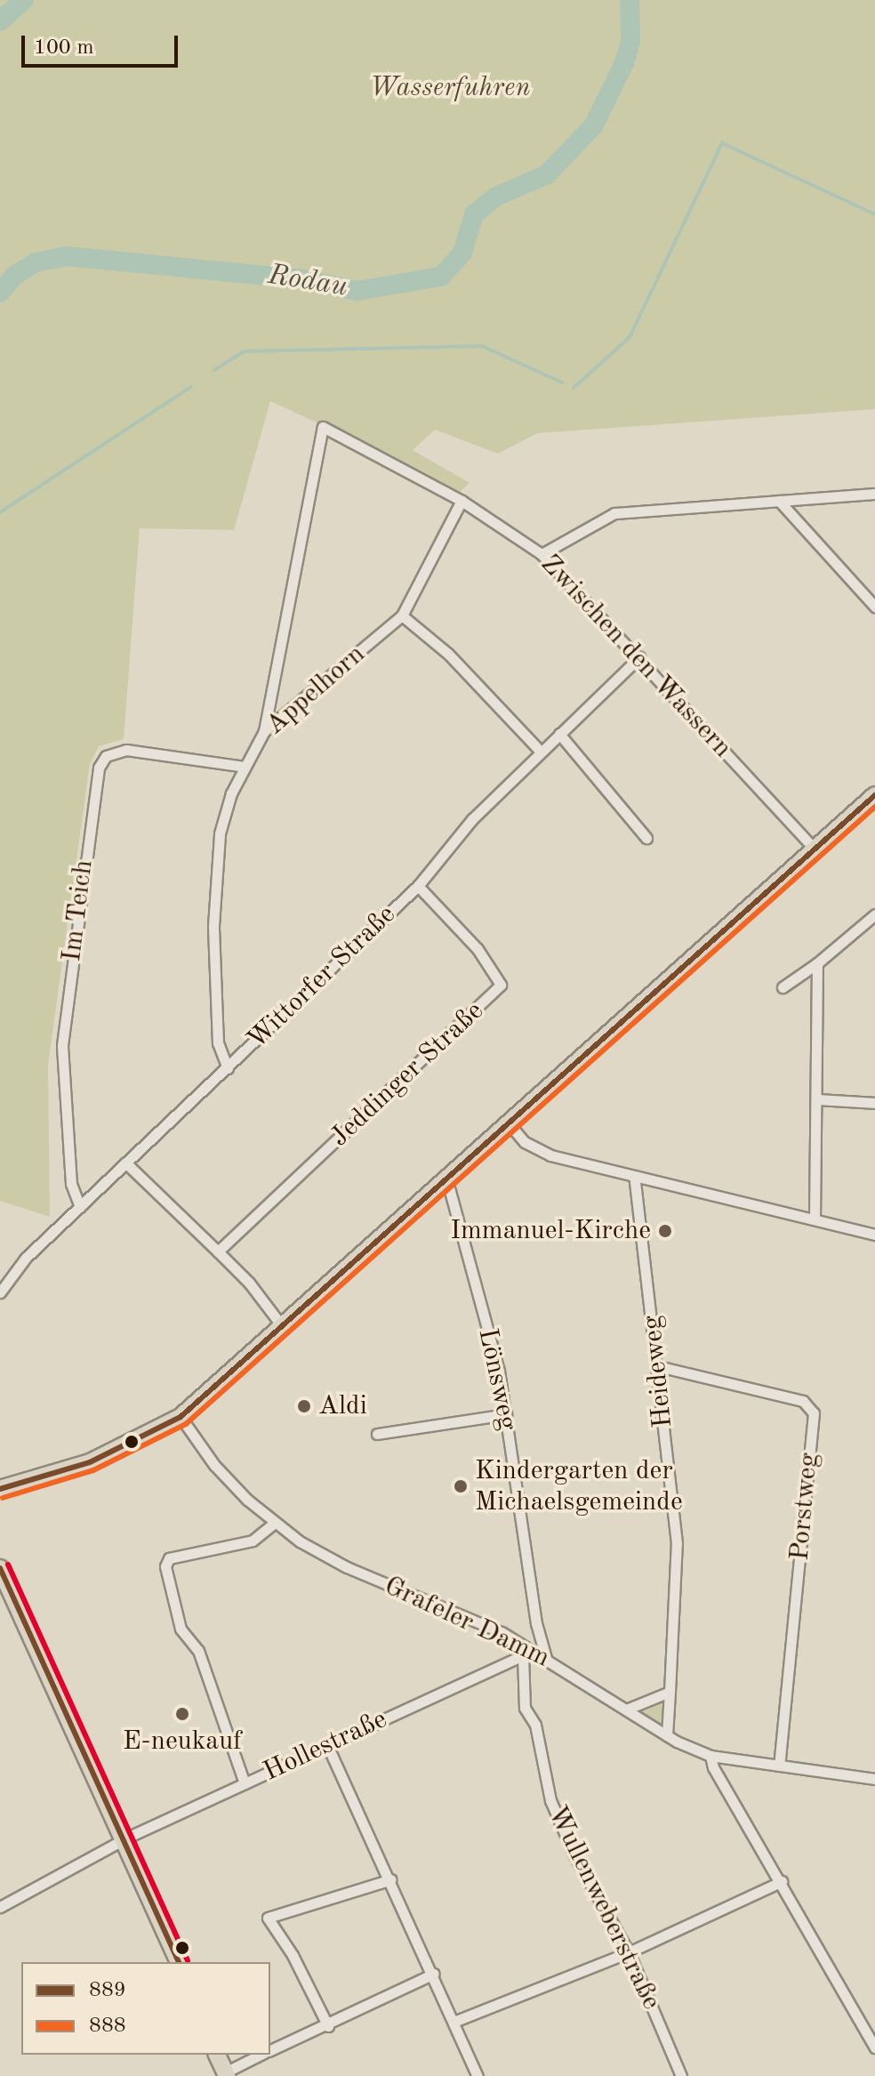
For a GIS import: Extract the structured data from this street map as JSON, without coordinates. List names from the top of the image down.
{
  "streets": {
    "street": [
      "Zwischen den Wassern",
      "Appelhorn",
      "Im Teich",
      "Wittorfer Straße",
      "Jeddinger Straße",
      "Heideweg",
      "Lönsweg",
      "Porstweg",
      "Grafeler Damm",
      "Hollestraße",
      "Wullenweberstraße"
    ]
  },
  "crossings": [
    ["Zwischen den Wassern", "Appelhorn"],
    ["Zwischen den Wassern", "Wittorfer Straße"],
    ["Appelhorn", "Im Teich"],
    ["Appelhorn", "Wittorfer Straße"],
    ["Im Teich", "Wittorfer Straße"],
    ["Wittorfer Straße", "Jeddinger Straße"],
    ["Heideweg", "Porstweg"],
    ["Heideweg", "Grafeler Damm"],
    ["Lönsweg", "Grafeler Damm"],
    ["Porstweg", "Grafeler Damm"],
    ["Grafeler Damm", "Hollestraße"],
    ["Grafeler Damm", "Wullenweberstraße"],
    ["Hollestraße", "Wullenweberstraße"]
  ],
  "water": ["Rodau"],
  "parks": ["Wasserfuhren"],
  "places": [
    "Immanuel-Kirche",
    "Aldi",
    "Kindergarten der Michaelsgemeinde",
    "E-neukauf"
  ],
  "lines": ["transit line 889", "transit line 888"],
  "legend": ["889", "888"],
  "scale_bar": "100 m"
}
